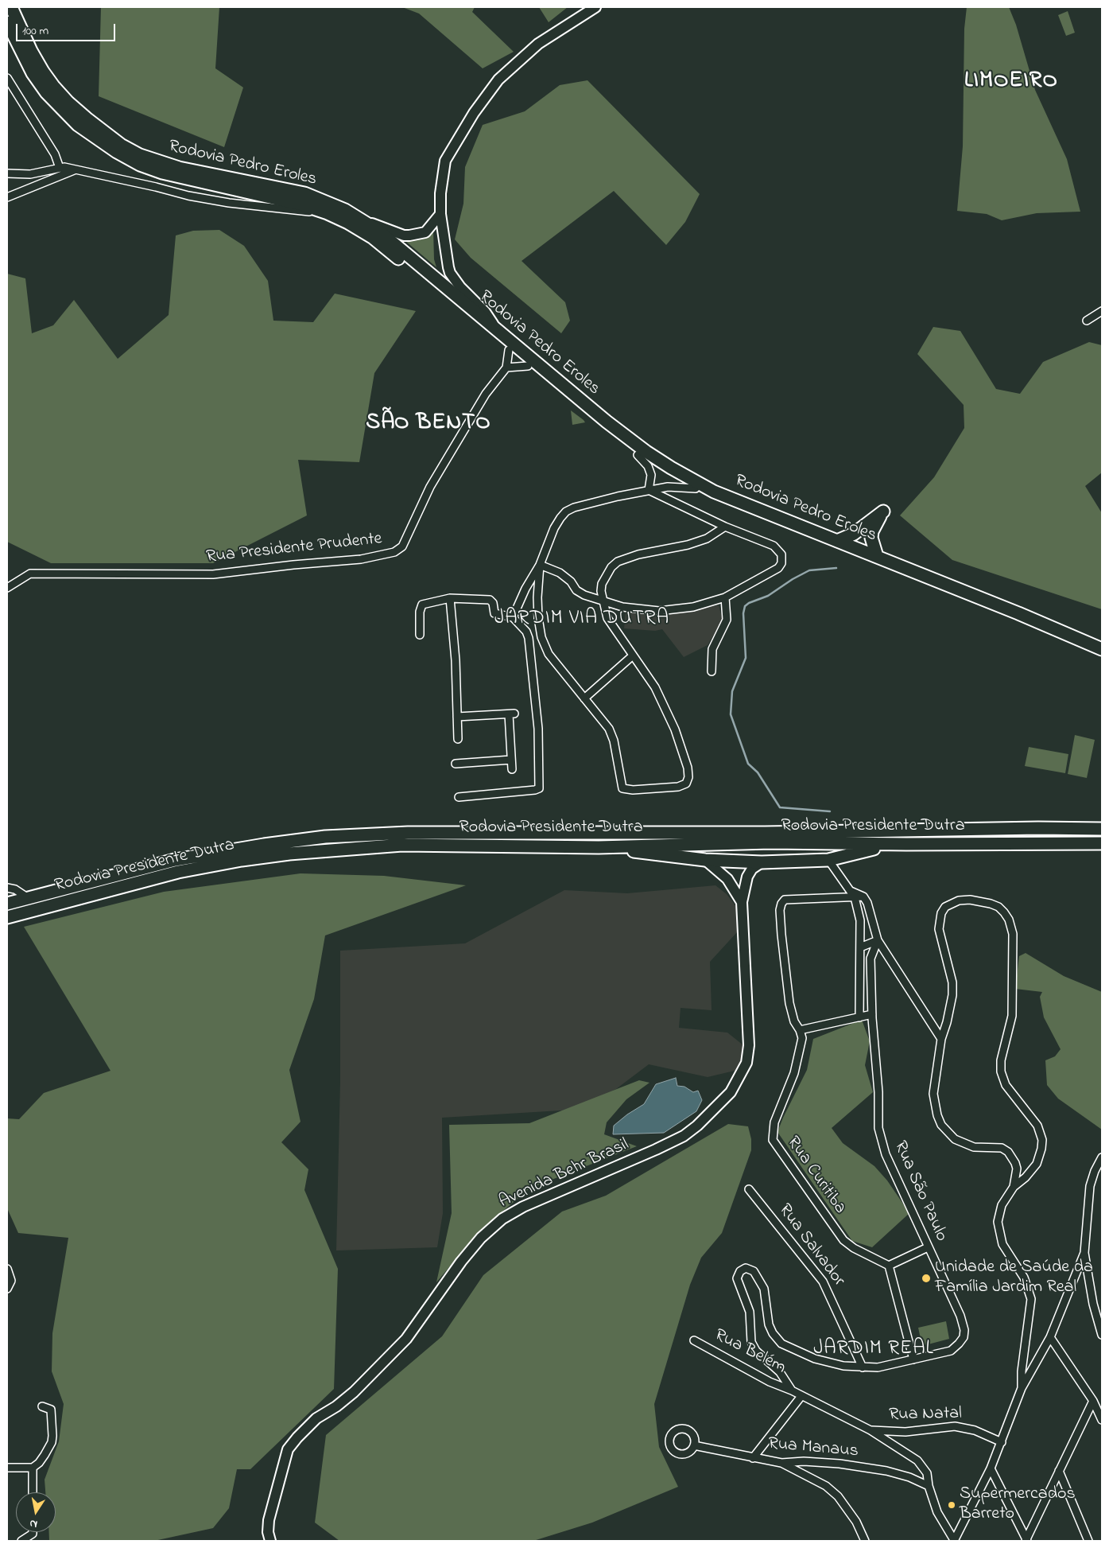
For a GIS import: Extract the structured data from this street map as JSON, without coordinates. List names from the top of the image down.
{
  "streets": {
    "highway": ["Rodovia Pedro Eroles", "Rodovia Presidente Dutra"],
    "street": [
      "Rua Presidente Prudente",
      "Avenida Behr Brasil",
      "Rua Curitiba",
      "Rua São Paulo",
      "Rua Salvador",
      "Rua Belém",
      "Rua Natal",
      "Rua Manaus"
    ]
  },
  "crossings": [
    ["Rua São Paulo", "Rua Salvador"],
    ["Rua São Paulo", "Rua Belém"],
    ["Rua São Paulo", "Rua Natal"],
    ["Rua São Paulo", "Rua Manaus"]
  ],
  "districts": [
    "LIMOEIRO",
    "SÃO BENTO",
    "JARDIM VIA DUTRA",
    "JARDIM REAL"
  ],
  "places": ["Unidade de Saúde da Família Jardim Real", "Supermercados Barreto"],
  "scale_bar": "100 m",
  "north": "bottom"
}
